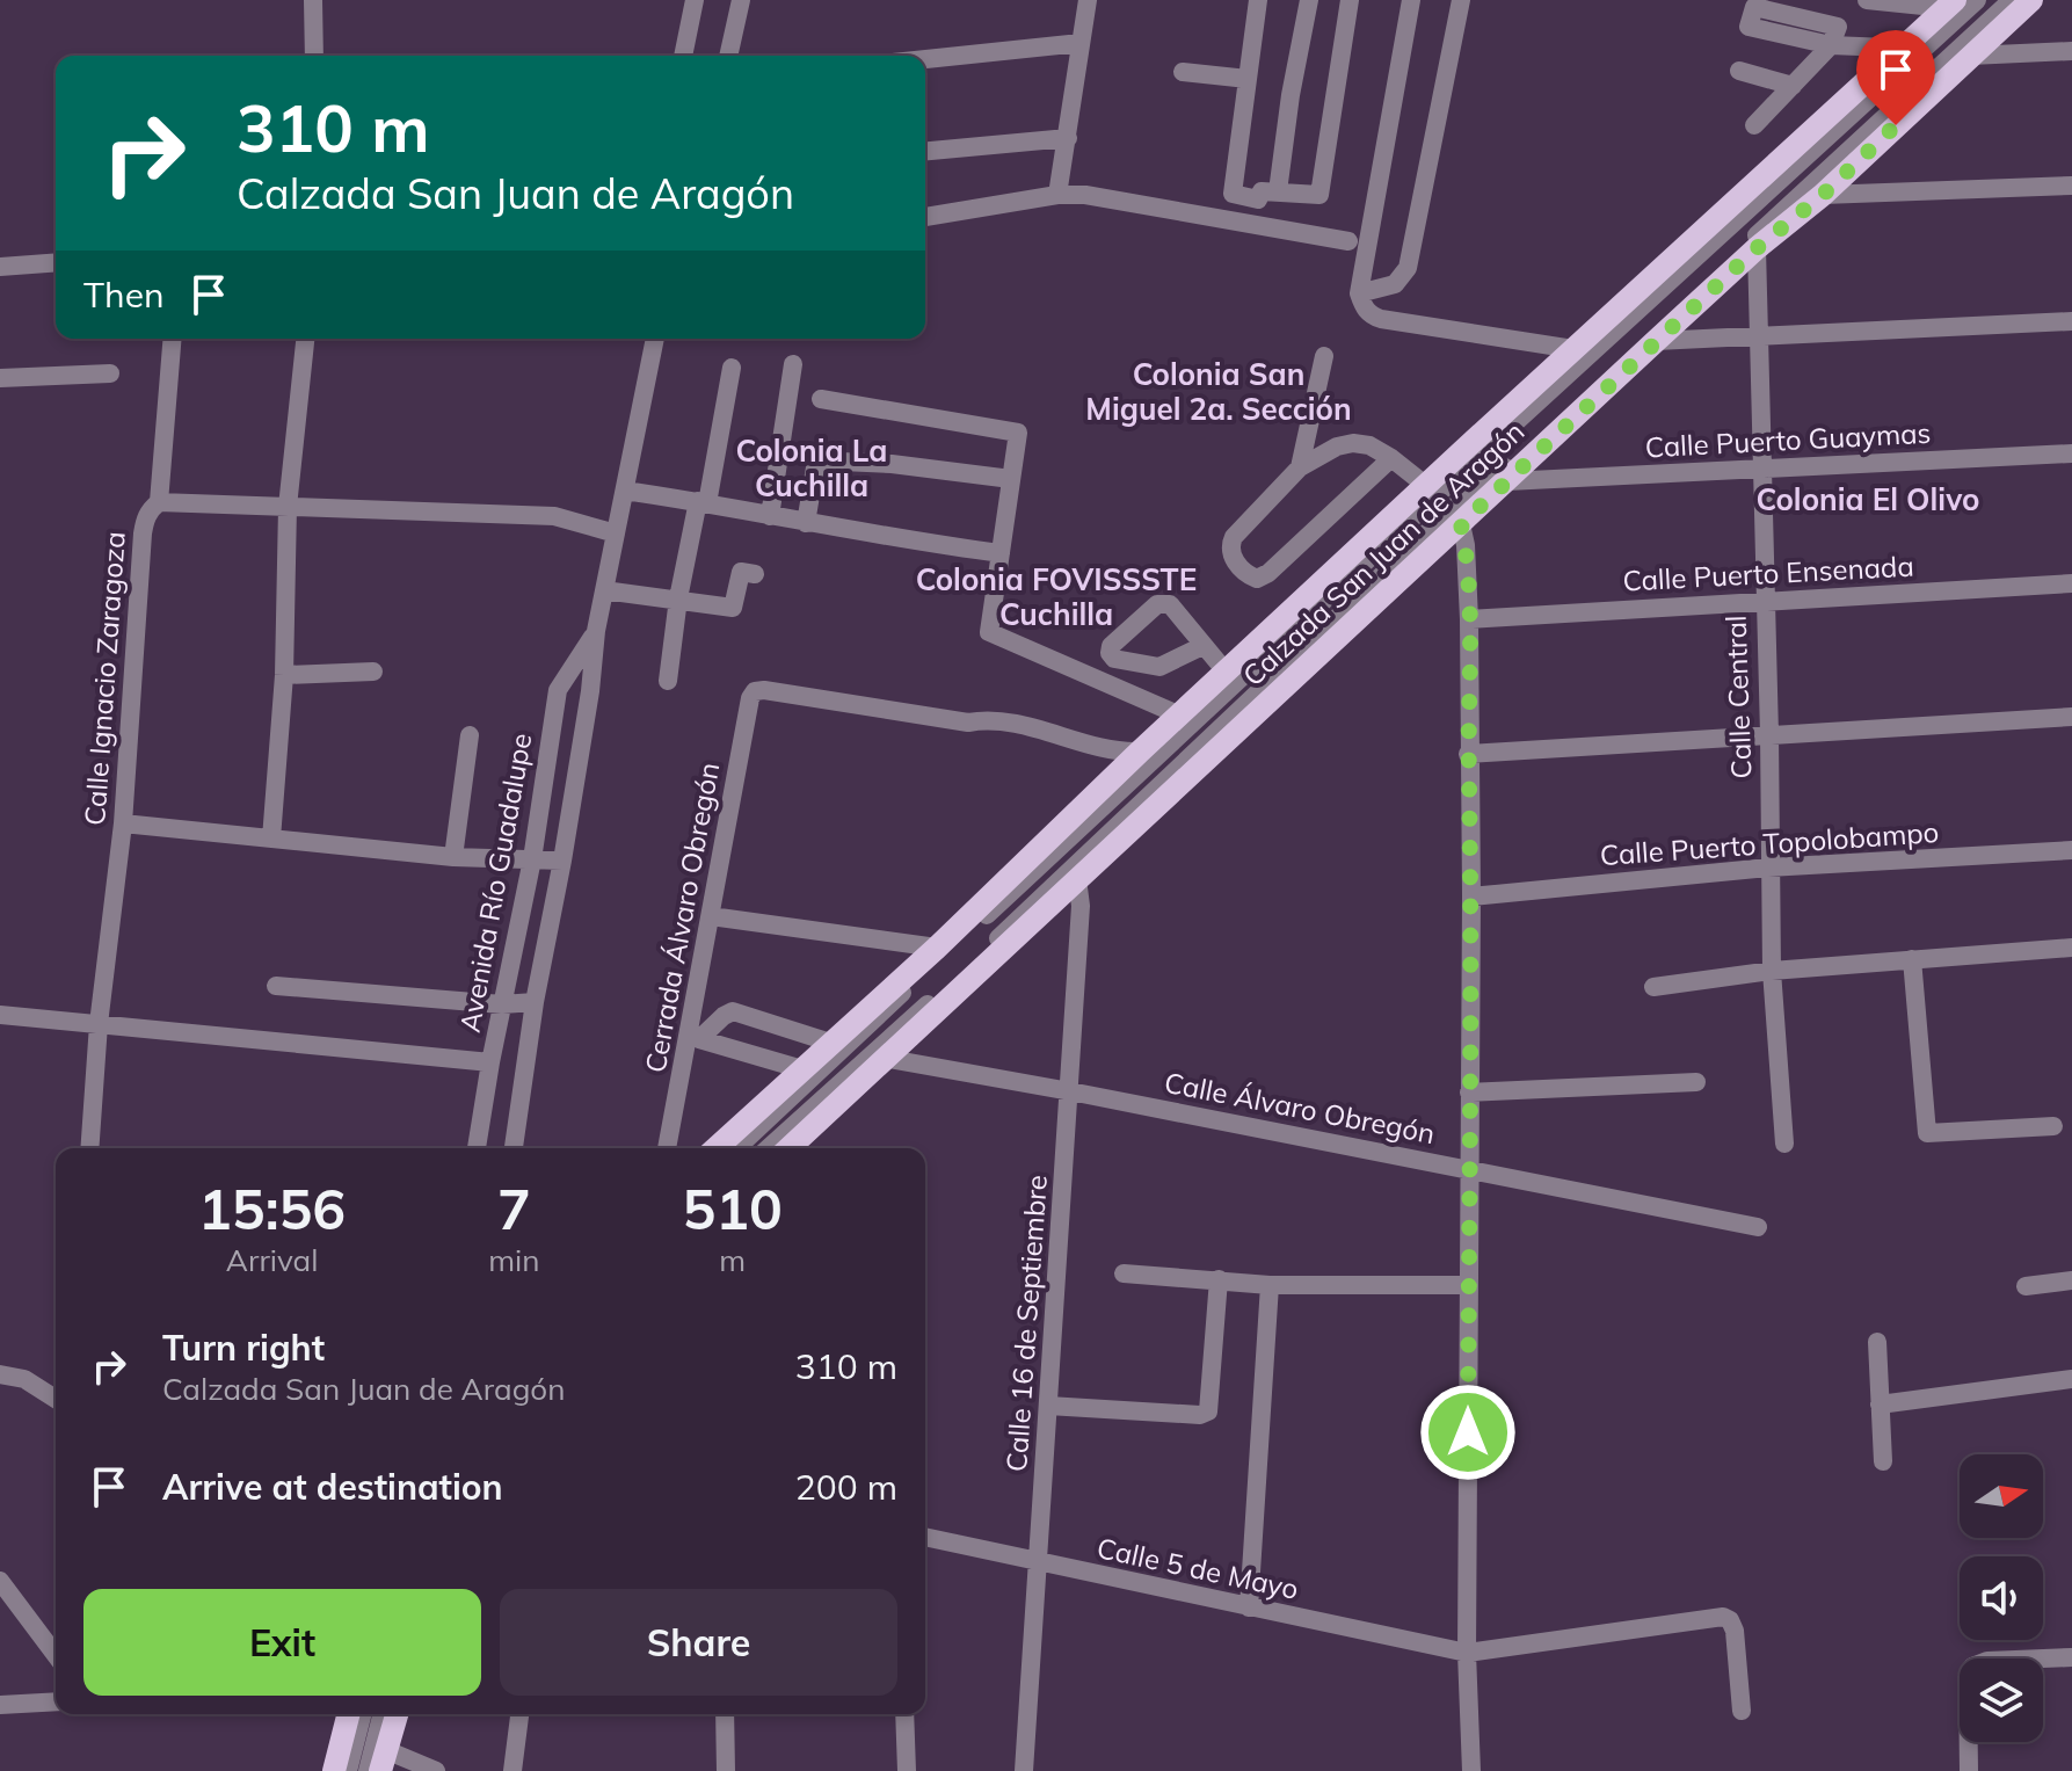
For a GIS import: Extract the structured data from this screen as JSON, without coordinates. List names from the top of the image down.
{
  "streets": {
    "main road": ["Calzada San Juan de Aragón"],
    "street": [
      "Calle Puerto Guaymas",
      "Calle Puerto Ensenada",
      "Calle Ignacio Zaragoza",
      "Calle Central",
      "Calle Puerto Topolobampo",
      "Avenida Río Guadalupe",
      "Cerrada Álvaro Obregón",
      "Calle Álvaro Obregón",
      "Calle 16 de Septiembre",
      "Calle 5 de Mayo"
    ]
  },
  "crossings": [
    ["Calle Puerto Guaymas", "Calzada San Juan de Aragón"],
    ["Calle Puerto Guaymas", "Calle Central"],
    ["Calzada San Juan de Aragón", "Calle Central"],
    ["Calzada San Juan de Aragón", "Cerrada Álvaro Obregón"],
    ["Calzada San Juan de Aragón", "Calle Álvaro Obregón"],
    ["Calzada San Juan de Aragón", "Calle 16 de Septiembre"],
    ["Calle Puerto Ensenada", "Calle Central"],
    ["Calle Ignacio Zaragoza", "Avenida Río Guadalupe"],
    ["Calle Central", "Calle Puerto Topolobampo"],
    ["Cerrada Álvaro Obregón", "Calle Álvaro Obregón"],
    ["Calle Álvaro Obregón", "Calle 16 de Septiembre"],
    ["Calle 16 de Septiembre", "Calle 5 de Mayo"]
  ],
  "districts": [
    "Colonia San Miguel 2a. Sección",
    "Colonia La Cuchilla",
    "Colonia El Olivo",
    "Colonia FOVISSSTE Cuchilla"
  ],
  "north": "right",
  "page": {
    "turn": ["310 m", "Calzada San Juan de Aragón"],
    "then": "Then",
    "eta": [
      "15:56",
      "Arrival",
      "7",
      "min",
      "510",
      "m"
    ],
    "list": [
      {
        "name": "Turn right",
        "note": "Calzada San Juan de Aragón",
        "value": "310 m"
      },
      {
        "name": "Arrive at destination",
        "value": "200 m"
      }
    ],
    "buttons": ["Exit", "Share"]
  }
}
